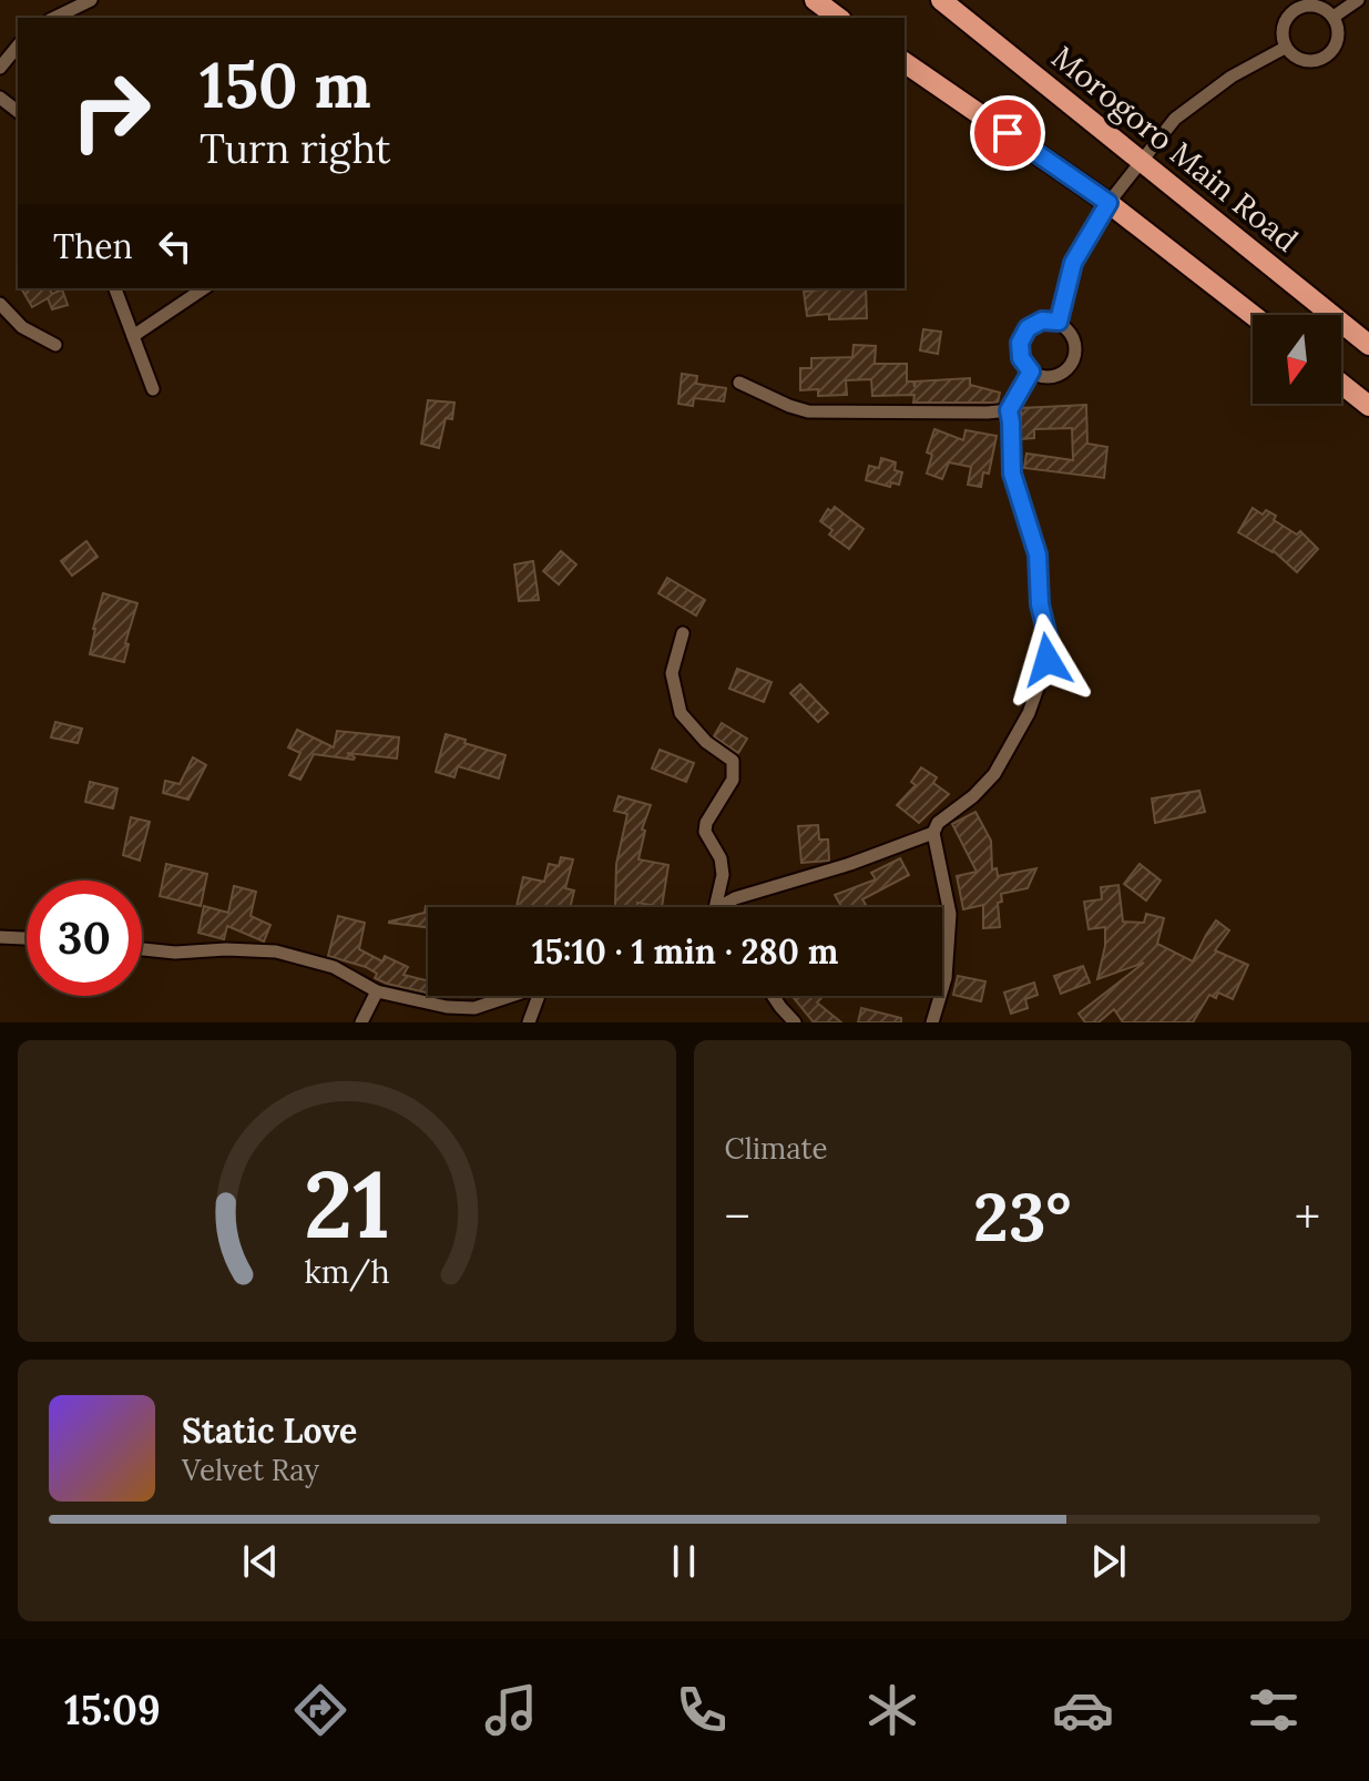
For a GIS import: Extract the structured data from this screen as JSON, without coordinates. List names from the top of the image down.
{
  "streets": {
    "highway": ["Morogoro Main Road"]
  },
  "north": "bottom",
  "page": {
    "turn": ["150 m", "Turn right"],
    "then": "Then",
    "limit": "30",
    "trip": "15:10 · 1 min · 280 m",
    "tile": "Climate",
    "heat": ["−", "23°", "+"],
    "song": ["Static Love", "Velvet Ray"],
    "tabs": "15:09",
    "gauge": ["21", "km/h"]
  }
}
